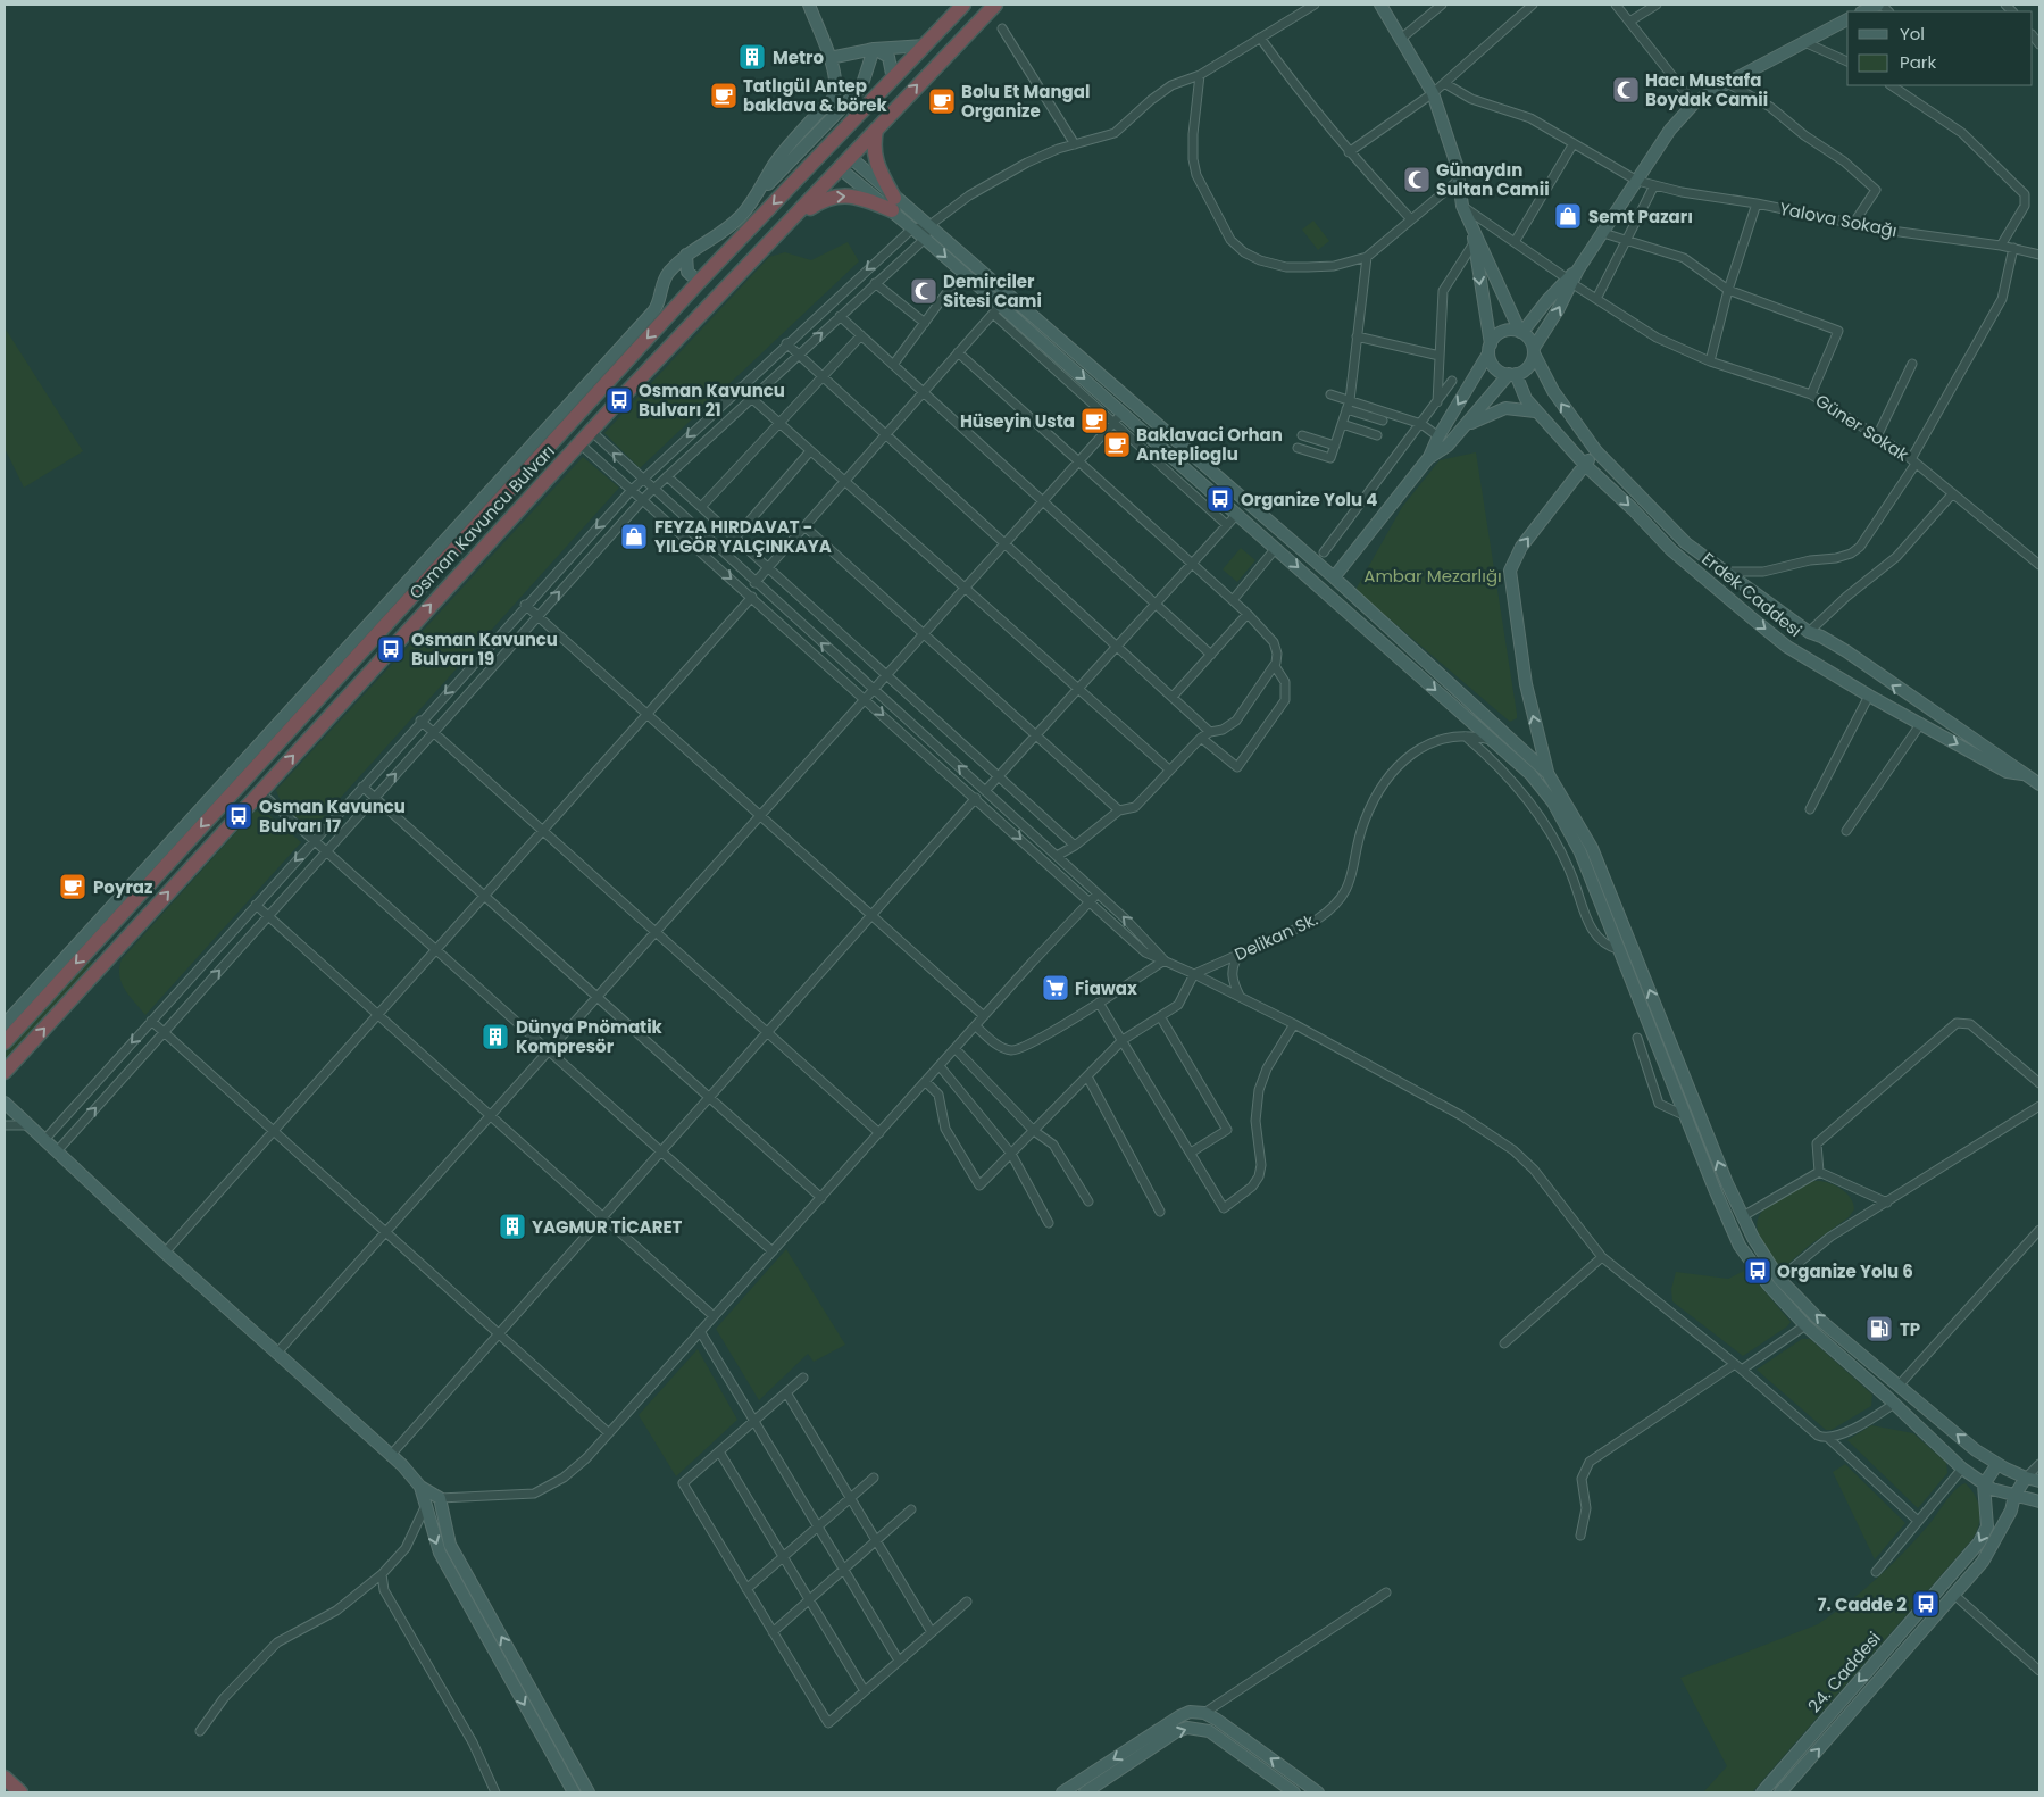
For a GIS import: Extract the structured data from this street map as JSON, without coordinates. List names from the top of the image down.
{
  "streets": {
    "highway": ["Osman Kavuncu Bulvarı"],
    "street": [
      "Yalova Sokağı",
      "Güner Sokak",
      "Erdek Caddesi",
      "Delikan Sk.",
      "24. Caddesi"
    ]
  },
  "parks": ["Ambar Mezarlığı"],
  "places": {
    "building": ["Metro", "Dünya Pnömatik Kompresör", "YAGMUR TİCARET"],
    "mosque": ["Hacı Mustafa Boydak Camii", "Günaydın Sultan Camii", "Demirciler Sitesi Cami"],
    "cafe": [
      "Tatlıgül Antep baklava & börek",
      "Bolu Et Mangal Organize",
      "Hüseyin Usta",
      "Baklavaci Orhan Anteplioglu",
      "Poyraz"
    ],
    "shop": ["Semt Pazarı", "FEYZA HIRDAVAT - YILGÖR YALÇINKAYA"],
    "bus stop": [
      "Osman Kavuncu Bulvarı 21",
      "Organize Yolu 4",
      "Osman Kavuncu Bulvarı 19",
      "Osman Kavuncu Bulvarı 17",
      "Organize Yolu 6",
      "7. Cadde 2"
    ],
    "supermarket": ["Fiawax"],
    "fuel station": ["TP"]
  },
  "legend": ["Yol", "Park"]
}
